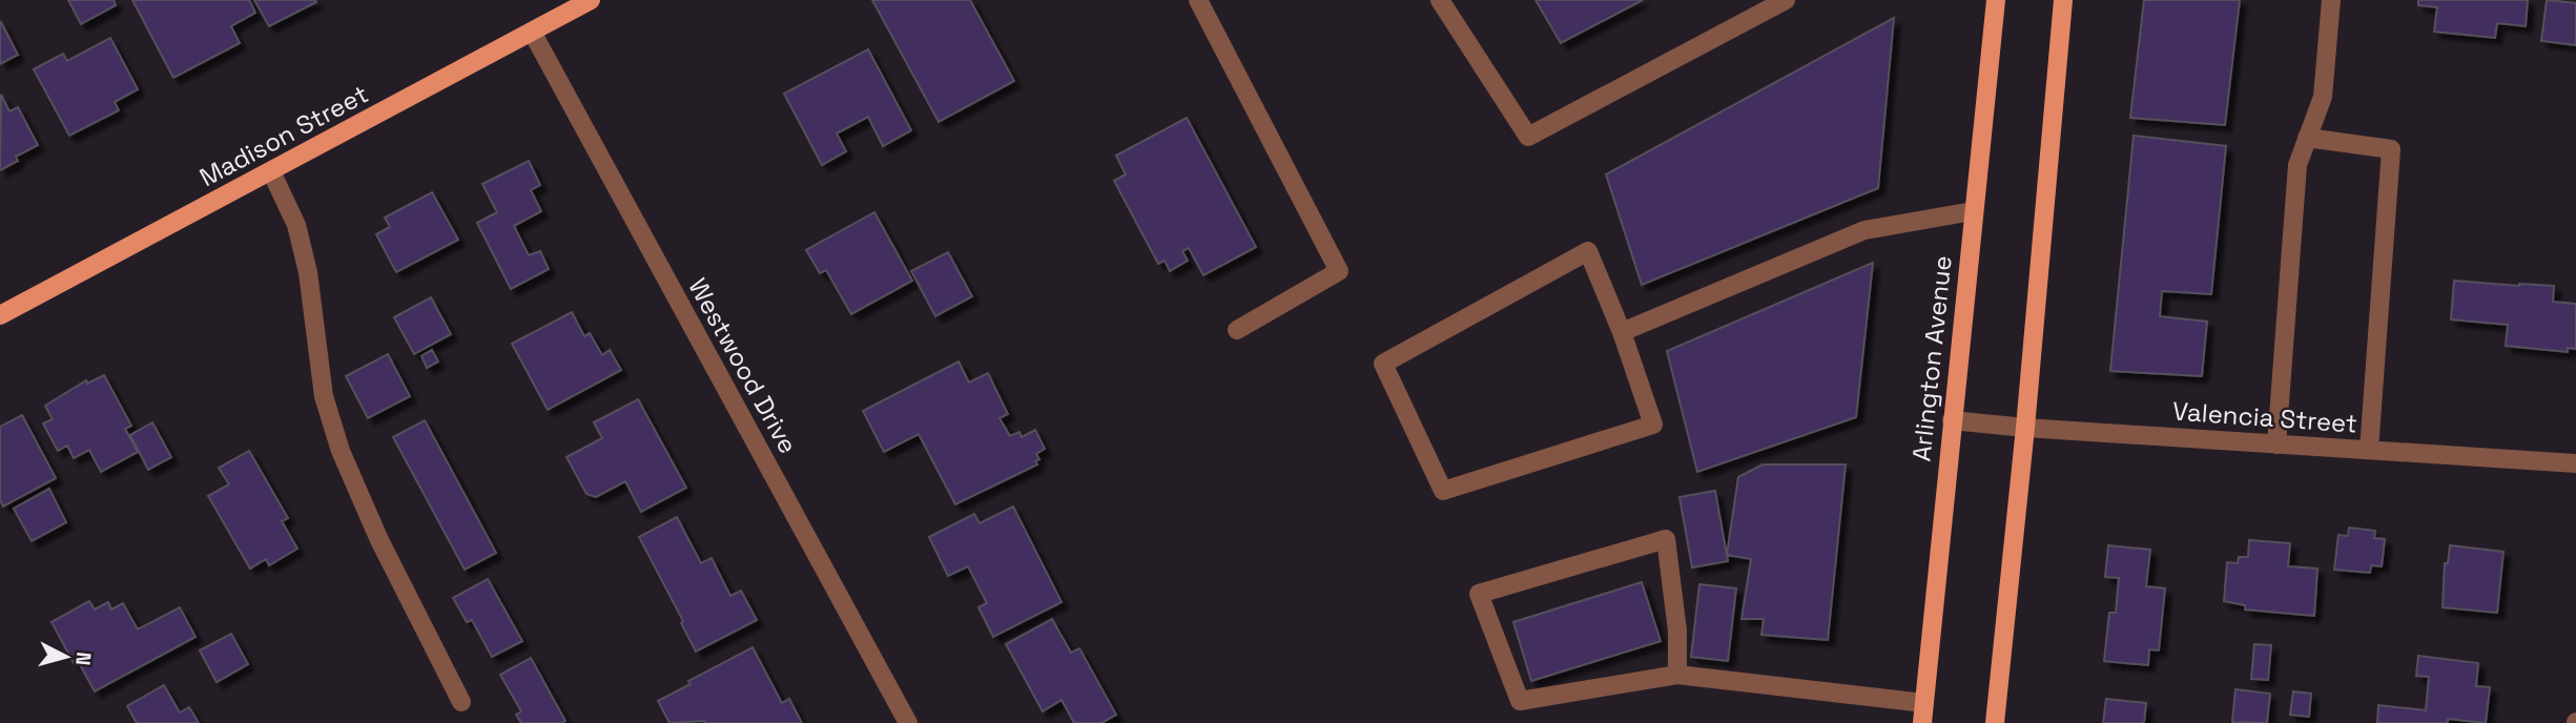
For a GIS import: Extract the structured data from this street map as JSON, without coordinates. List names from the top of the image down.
{
  "streets": {
    "main road": ["Madison Street", "Arlington Avenue"],
    "street": ["Westwood Drive", "Valencia Street"]
  },
  "crossings": [
    ["Madison Street", "Westwood Drive"],
    ["Arlington Avenue", "Valencia Street"]
  ],
  "north": "right"
}
